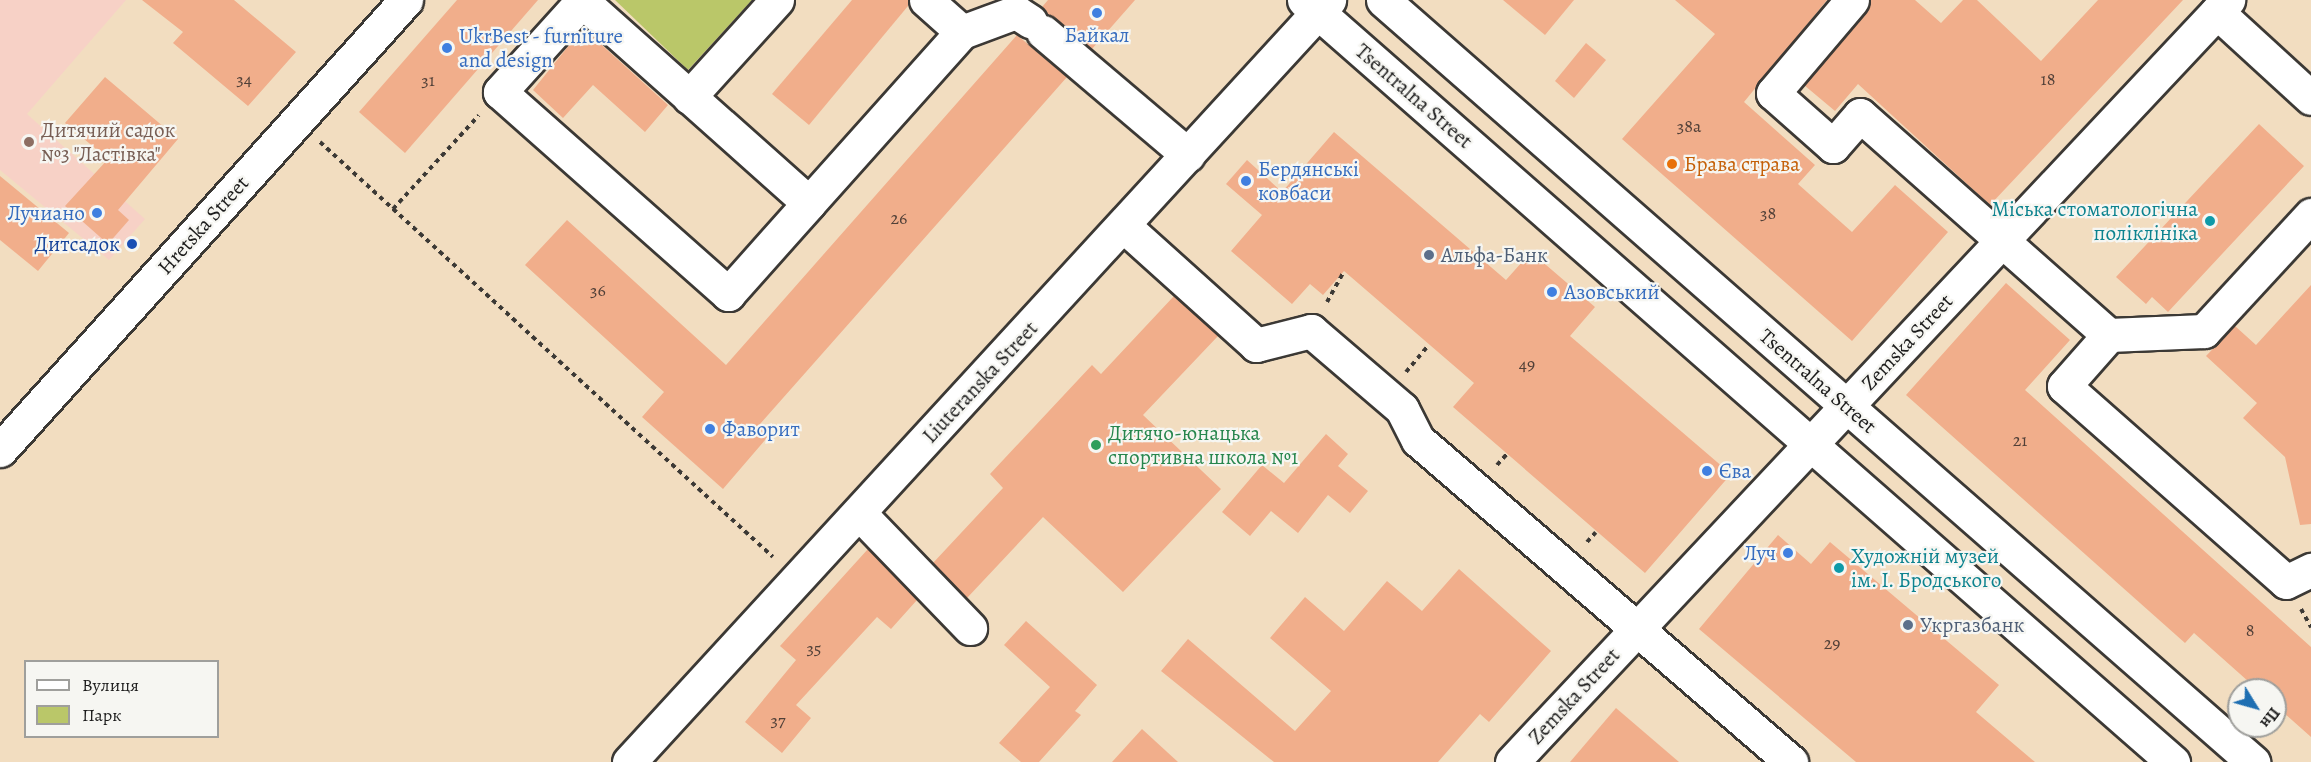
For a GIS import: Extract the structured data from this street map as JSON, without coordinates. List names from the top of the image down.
{
  "streets": {
    "street": [
      "Tsentralna Street",
      "Hretska Street",
      "Zemska Street",
      "Liuteranska Street"
    ]
  },
  "crossings": [
    ["Tsentralna Street", "Zemska Street"],
    ["Tsentralna Street", "Liuteranska Street"]
  ],
  "places": [
    "Байкал",
    "UkrBest - furniture and design",
    "Дитячий садок №3 \"Ластівка\"",
    "Брава страва",
    "Бердянські ковбаси",
    "Лучиано",
    "Міська стоматологічна поліклініка",
    "Дитсадок",
    "Альфа-Банк",
    "Азовський",
    "Фаворит",
    "Дитячо-юнацька спортивна школа №1",
    "Єва",
    "Луч",
    "Художній музей ім. І. Бродського",
    "Укргазбанк"
  ],
  "house_numbers": [
    "34",
    "18",
    "31",
    "38а",
    "38",
    "26",
    "36",
    "49",
    "21",
    "8",
    "29",
    "35",
    "37"
  ],
  "legend": ["Вулиця", "Парк"],
  "north": "bottom right"
}
